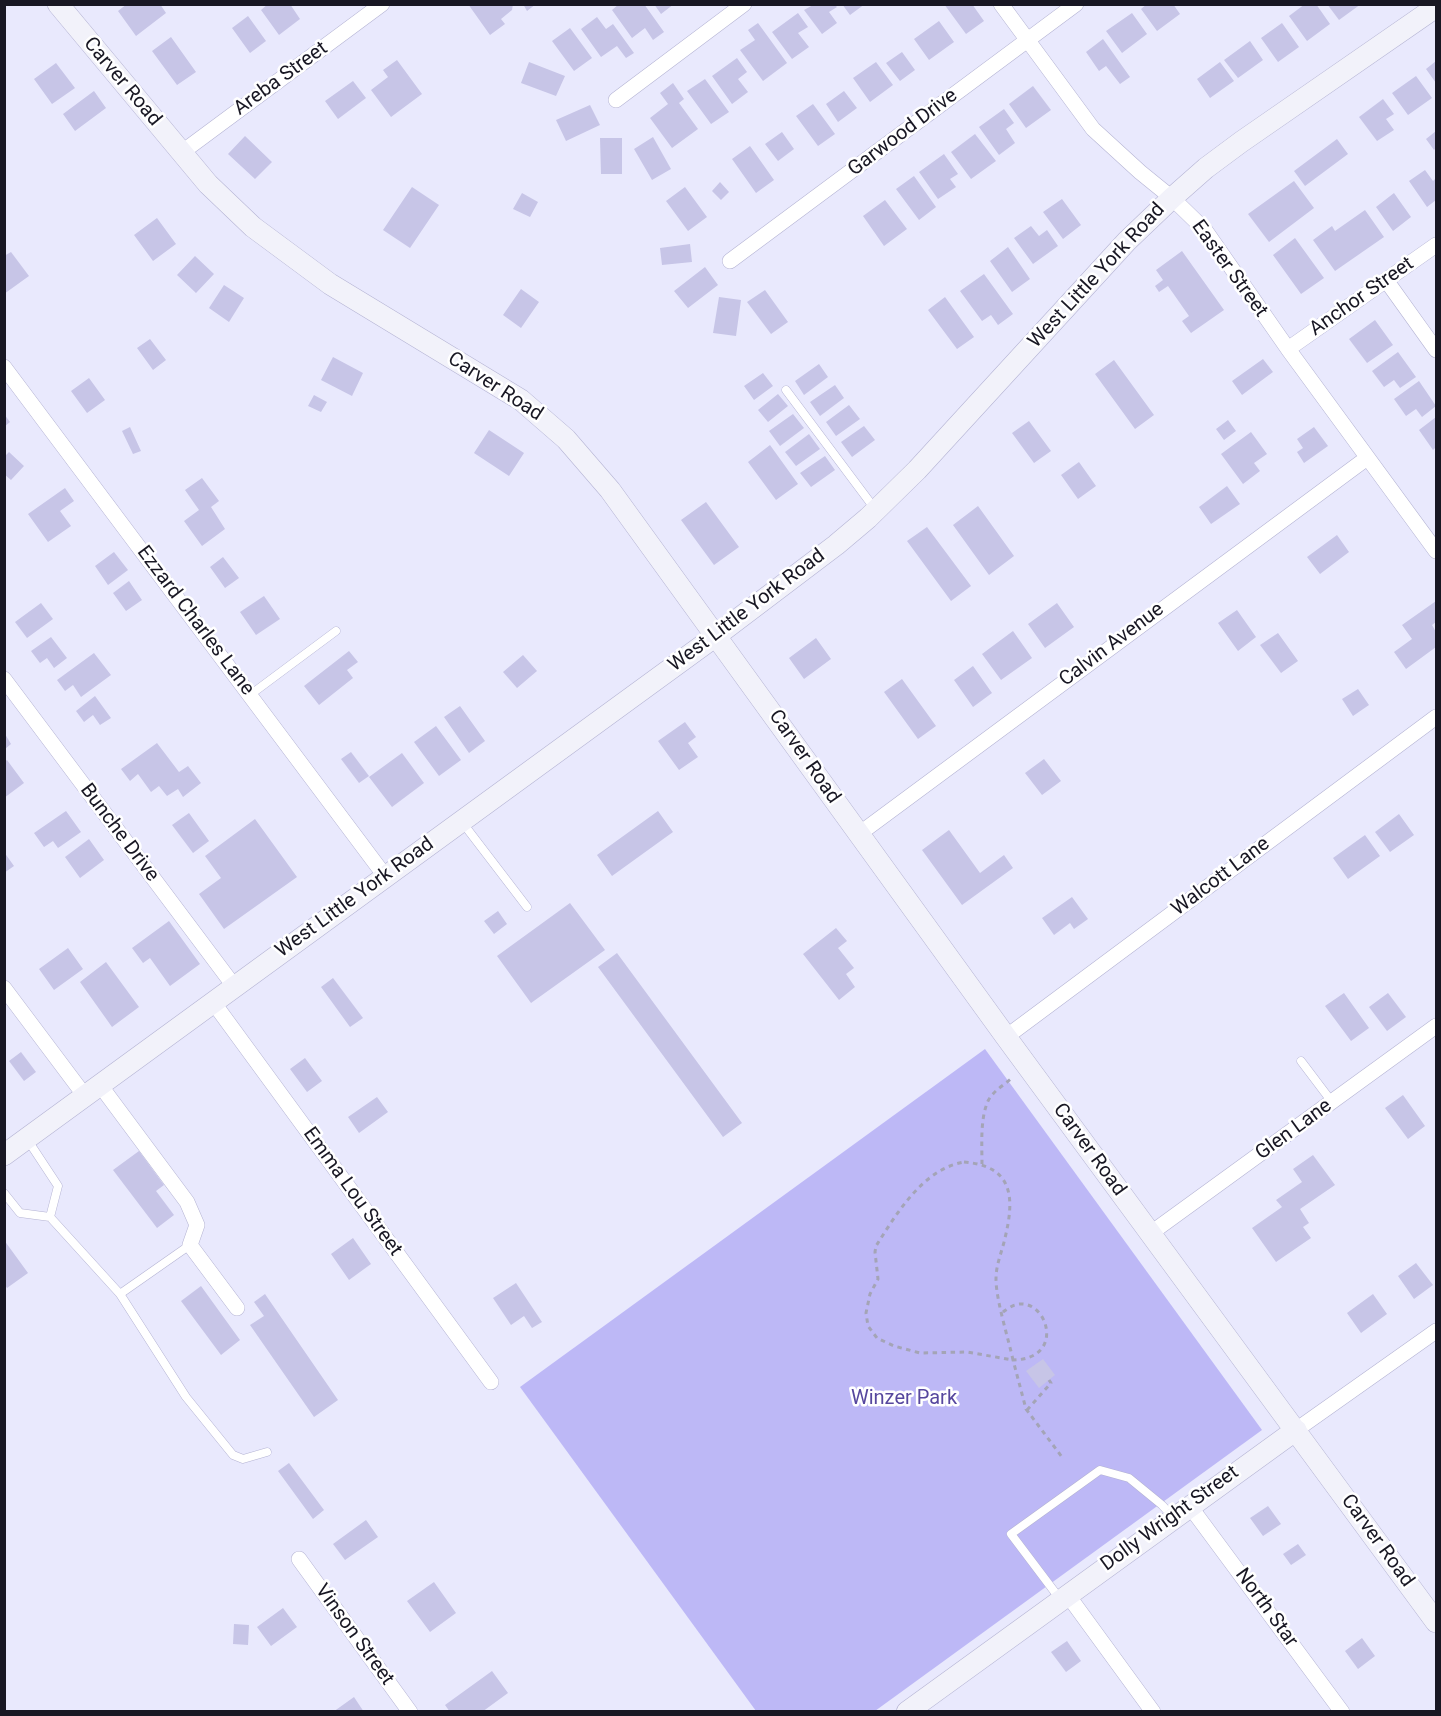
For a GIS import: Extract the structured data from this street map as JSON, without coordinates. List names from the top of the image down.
{
  "streets": {
    "street": [
      "Areba Street",
      "Carver Road",
      "Garwood Drive",
      "Easter Street",
      "West Little York Road",
      "Anchor Street",
      "Ezzard Charles Lane",
      "Calvin Avenue",
      "Bunche Drive",
      "Walcott Lane",
      "Glen Lane",
      "Emma Lou Street",
      "Dolly Wright Street",
      "North Star",
      "Vinson Street"
    ]
  },
  "crossings": [
    ["Areba Street", "Carver Road"],
    ["Carver Road", "West Little York Road"],
    ["Carver Road", "Calvin Avenue"],
    ["Carver Road", "Walcott Lane"],
    ["Carver Road", "Glen Lane"],
    ["Carver Road", "Dolly Wright Street"],
    ["Garwood Drive", "Easter Street"],
    ["Easter Street", "West Little York Road"],
    ["Easter Street", "Anchor Street"],
    ["Easter Street", "Calvin Avenue"],
    ["West Little York Road", "Ezzard Charles Lane"],
    ["West Little York Road", "Bunche Drive"],
    ["West Little York Road", "Emma Lou Street"],
    ["Dolly Wright Street", "North Star"]
  ],
  "parks": ["Winzer Park"]
}
